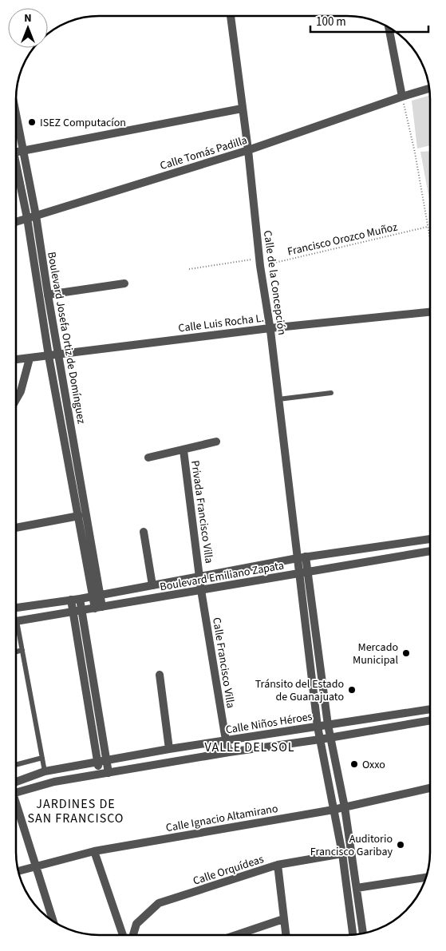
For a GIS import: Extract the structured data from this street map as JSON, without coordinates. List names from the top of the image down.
{
  "streets": {
    "street": [
      "Calle Tomás Padilla",
      "Calle de la Concepción",
      "Calle Luis Rocha L.",
      "Boulevard Josefa Ortiz de Domínguez",
      "Privada Francisco Villa",
      "Boulevard Emiliano Zapata",
      "Calle Francisco Villa",
      "Calle Niños Héroes",
      "Calle Ignacio Altamirano",
      "Calle Orquídeas"
    ],
    "path": ["Francisco Orozco Muñoz"]
  },
  "crossings": [
    ["Calle Tomás Padilla", "Calle de la Concepción"],
    ["Calle Tomás Padilla", "Boulevard Josefa Ortiz de Domínguez"],
    ["Francisco Orozco Muñoz", "Calle de la Concepción"],
    ["Calle de la Concepción", "Calle Luis Rocha L."],
    ["Calle de la Concepción", "Boulevard Emiliano Zapata"],
    ["Calle Luis Rocha L.", "Boulevard Josefa Ortiz de Domínguez"],
    ["Boulevard Josefa Ortiz de Domínguez", "Boulevard Emiliano Zapata"],
    ["Privada Francisco Villa", "Boulevard Emiliano Zapata"],
    ["Privada Francisco Villa", "Calle Francisco Villa"],
    ["Boulevard Emiliano Zapata", "Calle Francisco Villa"],
    ["Calle Francisco Villa", "Calle Niños Héroes"]
  ],
  "districts": ["VALLE DEL SOL", "JARDINES DE SAN FRANCISCO"],
  "places": [
    "ISEZ Computacíon",
    "Mercado Municipal",
    "Tránsito del Estado de Guanajuato",
    "Oxxo",
    "Auditorio Francisco Garibay"
  ],
  "scale_bar": "100 m",
  "north": "top"
}
